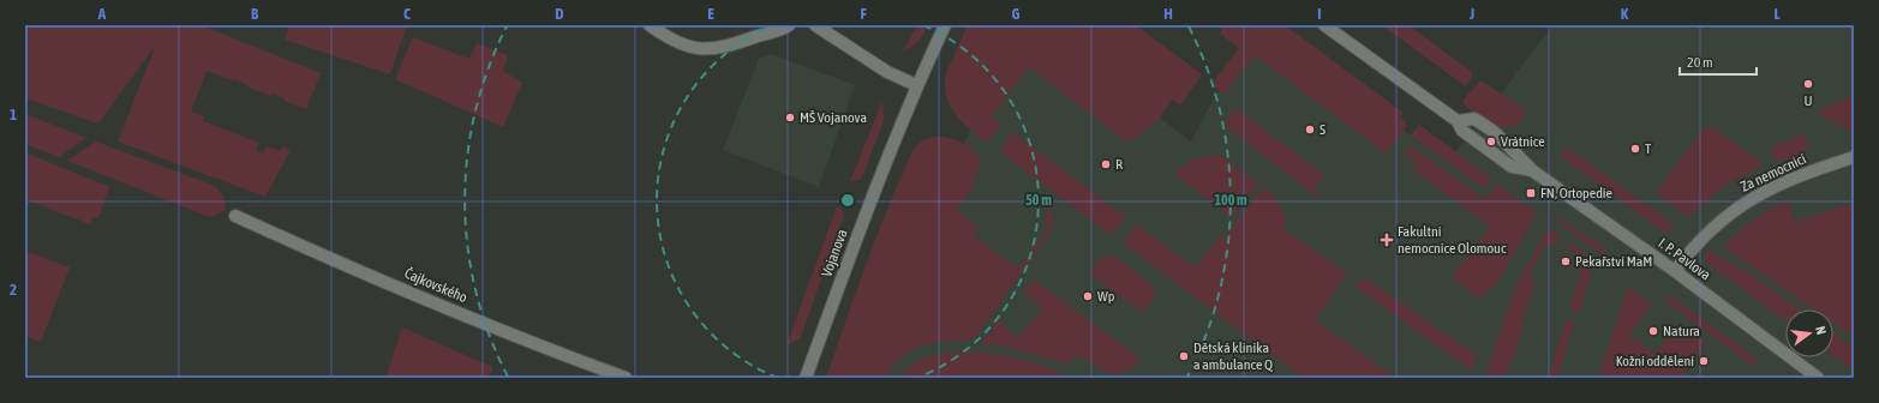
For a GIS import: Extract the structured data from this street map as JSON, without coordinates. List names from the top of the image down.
{
  "streets": {
    "street": [
      "Za nemocnicí",
      "Vojanova",
      "I. P. Pavlova",
      "Čajkovského"
    ]
  },
  "crossings": [
    ["Za nemocnicí", "I. P. Pavlova"]
  ],
  "places": {
    "other": [
      "U",
      "MŠ Vojanova",
      "S",
      "Vrátnice",
      "T",
      "R",
      "Pekařství MaM",
      "Wp",
      "Natura",
      "Dětská klinika a ambulance Q",
      "Kožní oddělení"
    ],
    "transit": ["FN, Ortopedie"],
    "health": ["Fakultní nemocnice Olomouc"]
  },
  "scale_bar": "20 m",
  "north": "right",
  "grid": {
    "columns": [
      "A",
      "B",
      "C",
      "D",
      "E",
      "F",
      "G",
      "H",
      "I",
      "J",
      "K",
      "L"
    ],
    "rows": ["1", "2"]
  },
  "rings": ["50 m", "100 m"]
}
